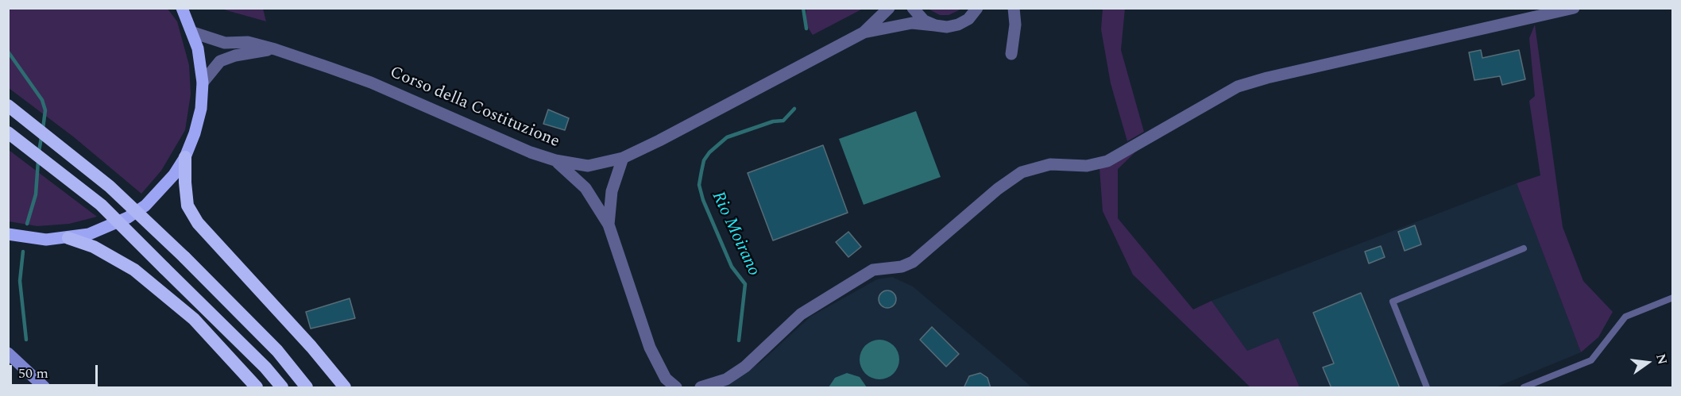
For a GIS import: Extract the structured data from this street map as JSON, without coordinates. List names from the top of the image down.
{
  "streets": {
    "street": ["Corso della Costituzione"]
  },
  "water": ["Rio Moirano"],
  "scale_bar": "50 m",
  "north": "right"
}
